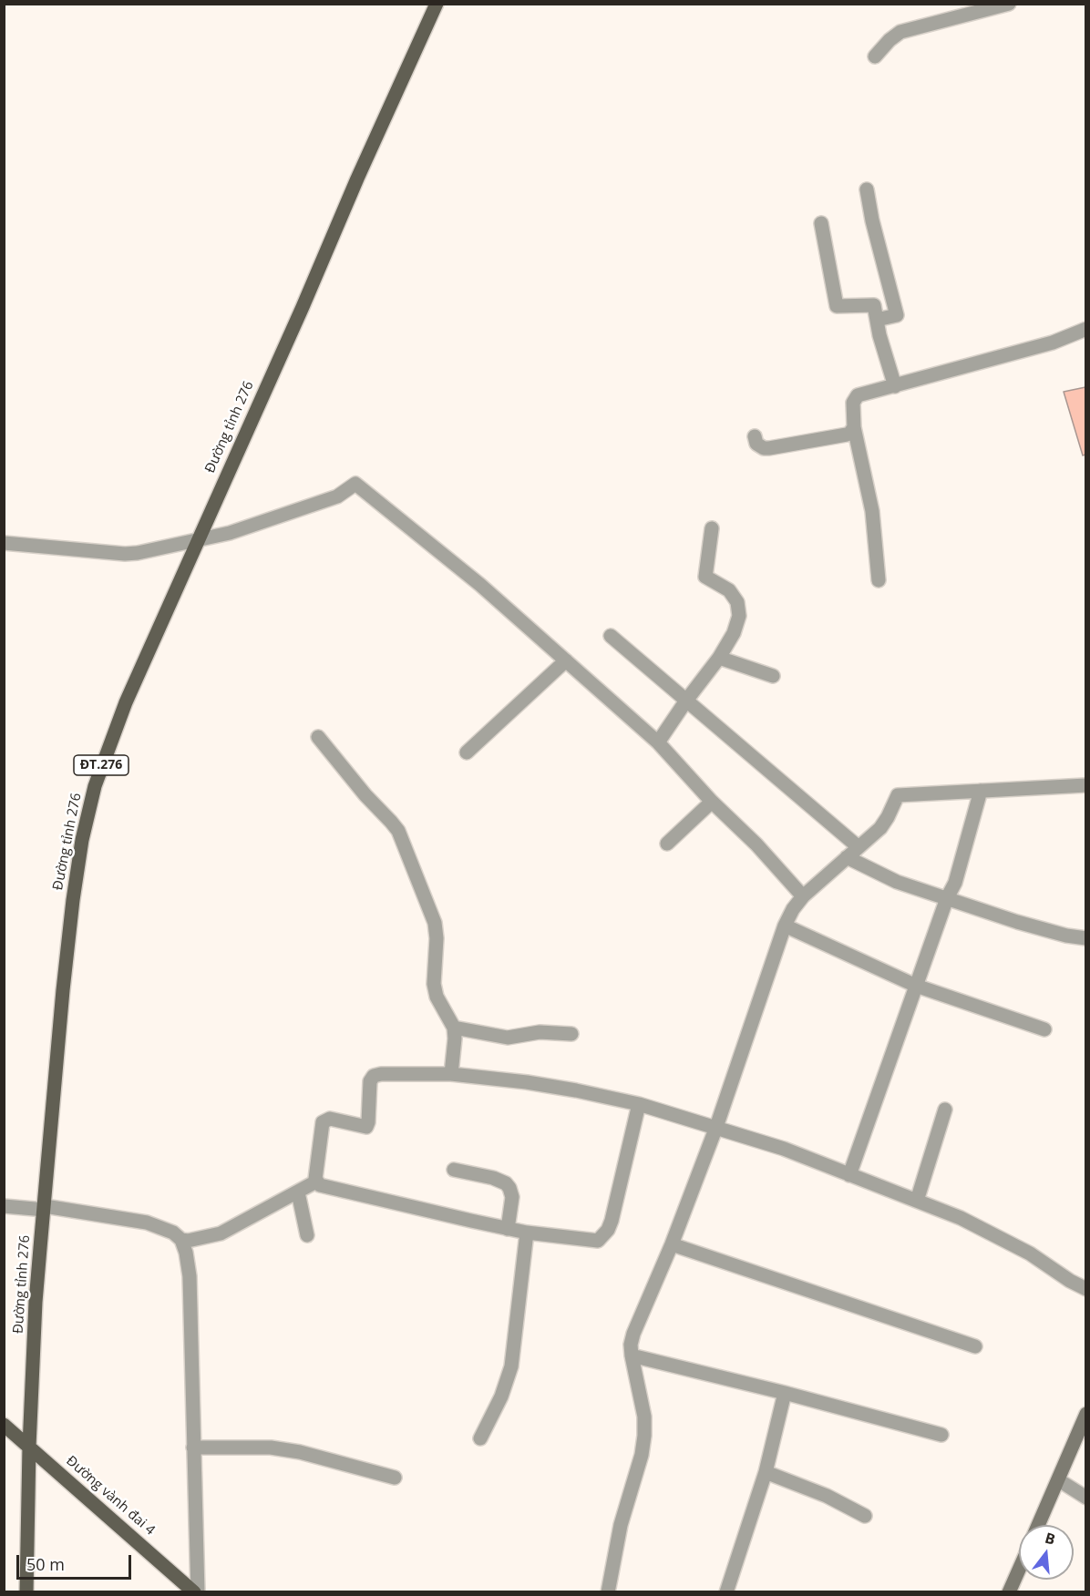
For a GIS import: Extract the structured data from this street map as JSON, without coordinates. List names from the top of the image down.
{
  "streets": {
    "main road": ["Đường tỉnh 276", "ĐT.276", "Đường vành đai 4"]
  },
  "crossings": [
    ["Đường tỉnh 276", "Đường vành đai 4"]
  ],
  "scale_bar": "50 m",
  "north": "top"
}
